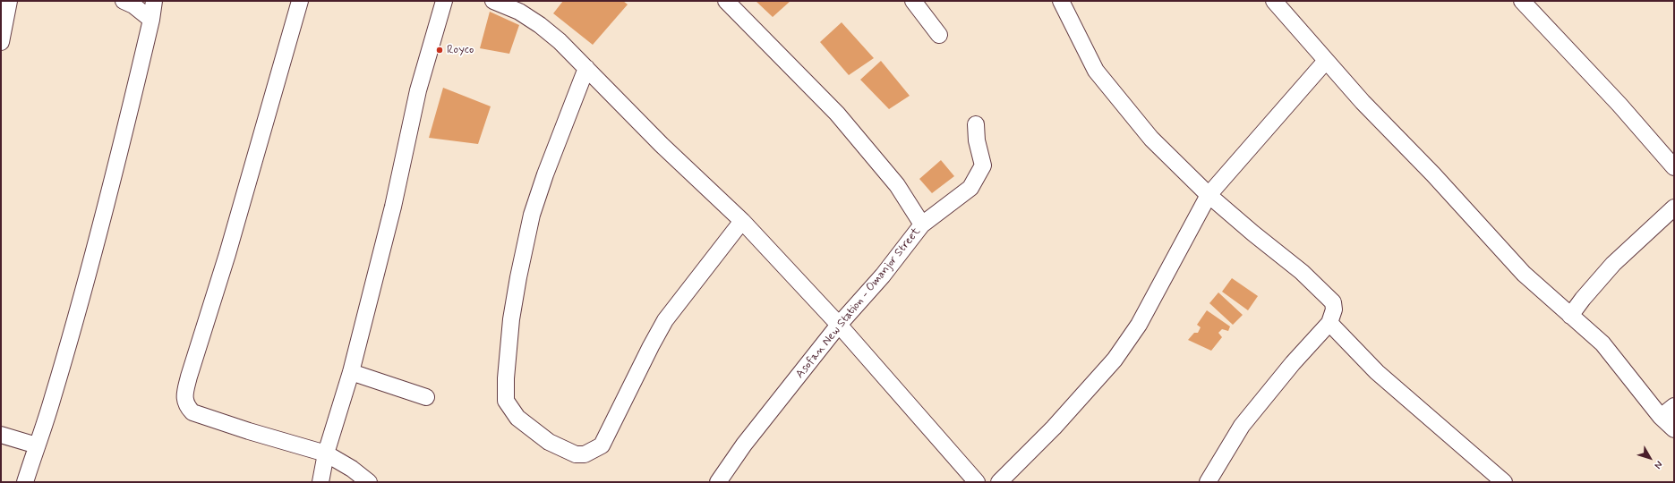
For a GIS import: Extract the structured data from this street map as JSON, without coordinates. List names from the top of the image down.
{
  "streets": {
    "street": ["Asofan New Station - Omanjor Street"]
  },
  "places": ["Royco"],
  "north": "bottom right"
}
